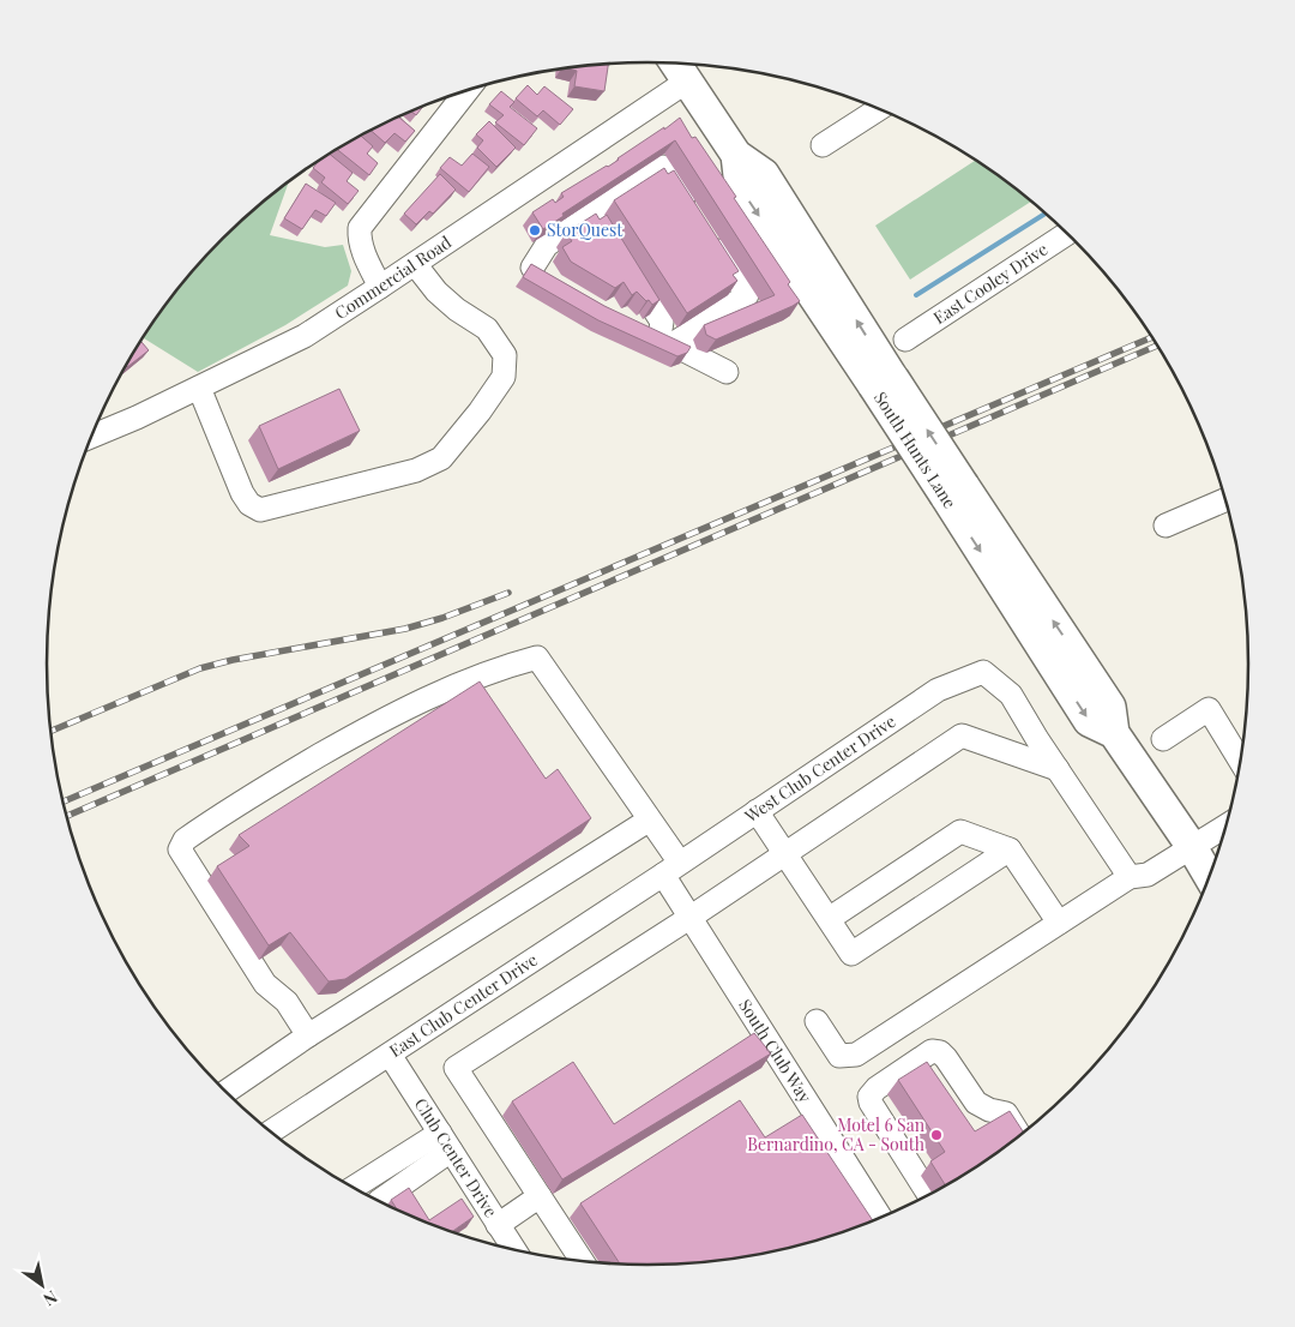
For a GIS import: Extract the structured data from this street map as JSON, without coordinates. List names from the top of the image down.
{
  "streets": {
    "main road": ["South Hunts Lane"],
    "street": [
      "Commercial Road",
      "East Cooley Drive",
      "West Club Center Drive",
      "East Club Center Drive",
      "South Club Way",
      "Club Center Drive"
    ]
  },
  "crossings": [
    ["Commercial Road", "South Hunts Lane"],
    ["West Club Center Drive", "East Club Center Drive"],
    ["West Club Center Drive", "South Club Way"],
    ["East Club Center Drive", "South Club Way"],
    ["East Club Center Drive", "Club Center Drive"]
  ],
  "places": ["StorQuest", "Motel 6 San Bernardino, CA - South"],
  "north": "bottom right"
}
